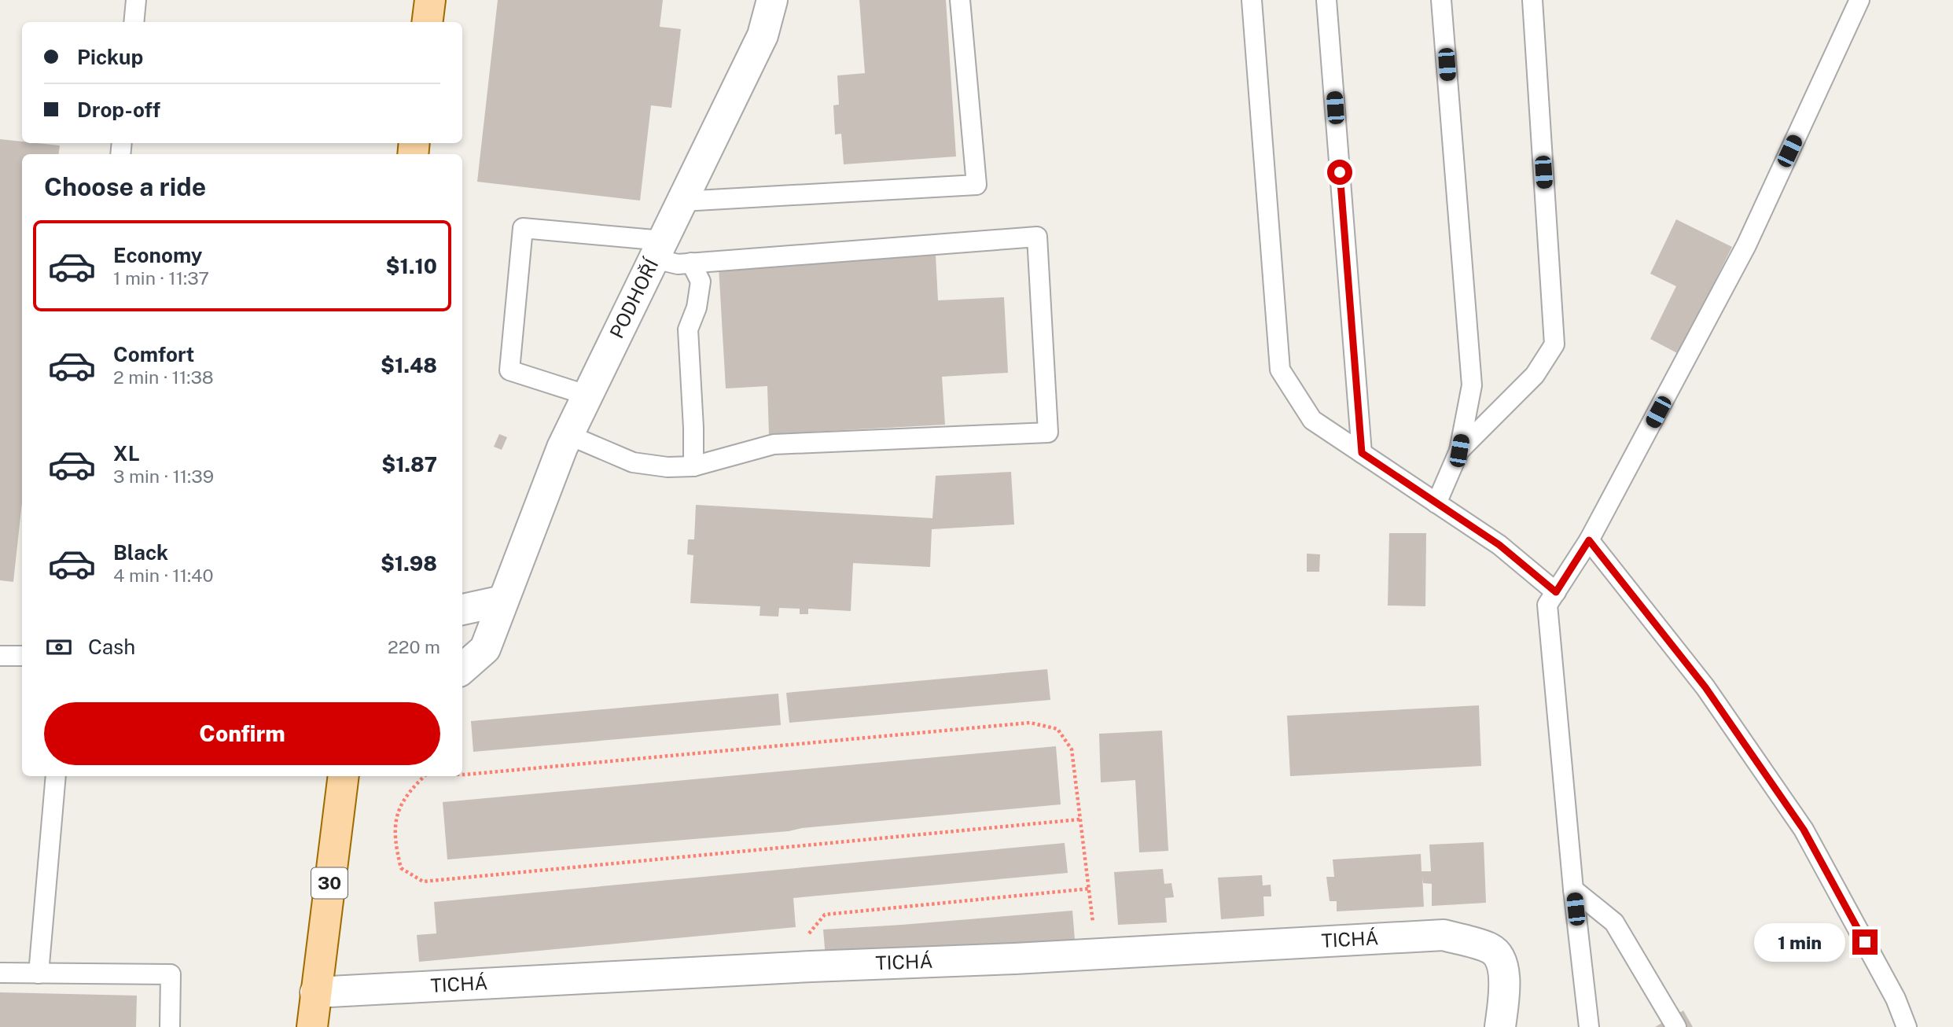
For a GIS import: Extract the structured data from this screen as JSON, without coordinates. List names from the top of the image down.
{
  "streets": {
    "main road": ["30"],
    "street": ["PODHOŘÍ", "TICHÁ"]
  },
  "crossings": [
    ["30", "TICHÁ"]
  ],
  "page": {
    "banner": ["Pickup", "Drop-off"],
    "heading": "Choose a ride",
    "list": [
      {
        "name": "Economy",
        "note": "1 min · 11:37",
        "value": "$1.10"
      },
      {
        "name": "Comfort",
        "note": "2 min · 11:38",
        "value": "$1.48"
      },
      {
        "name": "XL",
        "note": "3 min · 11:39",
        "value": "$1.87"
      },
      {
        "name": "Black",
        "note": "4 min · 11:40",
        "value": "$1.98"
      }
    ],
    "pay": ["Cash", "220 m"],
    "buttons": "Confirm",
    "bubble": "1 min"
  }
}
